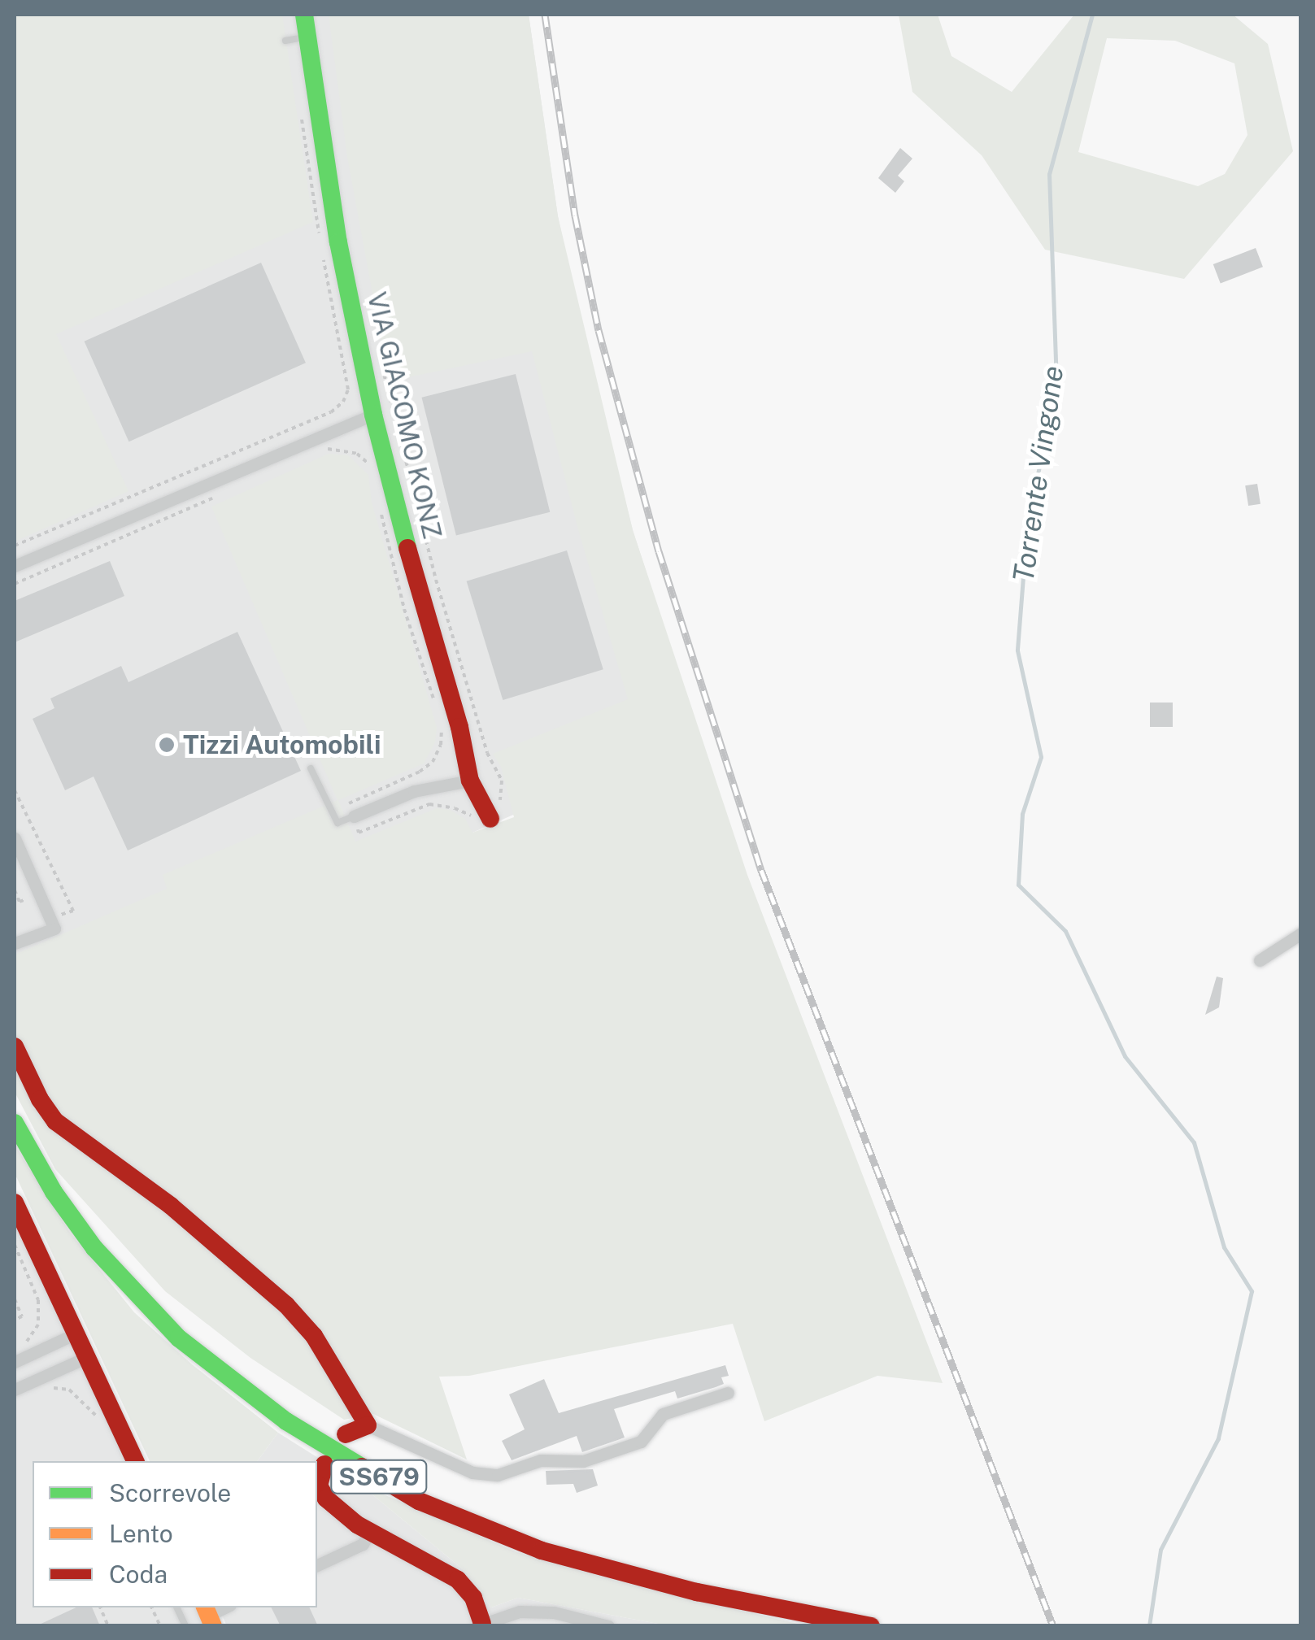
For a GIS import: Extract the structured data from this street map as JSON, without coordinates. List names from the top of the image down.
{
  "streets": {
    "street": ["VIA GIACOMO KONZ", "SS679"]
  },
  "water": ["Torrente Vingone"],
  "places": ["Tizzi Automobili"],
  "legend": ["Scorrevole", "Lento", "Coda"]
}
